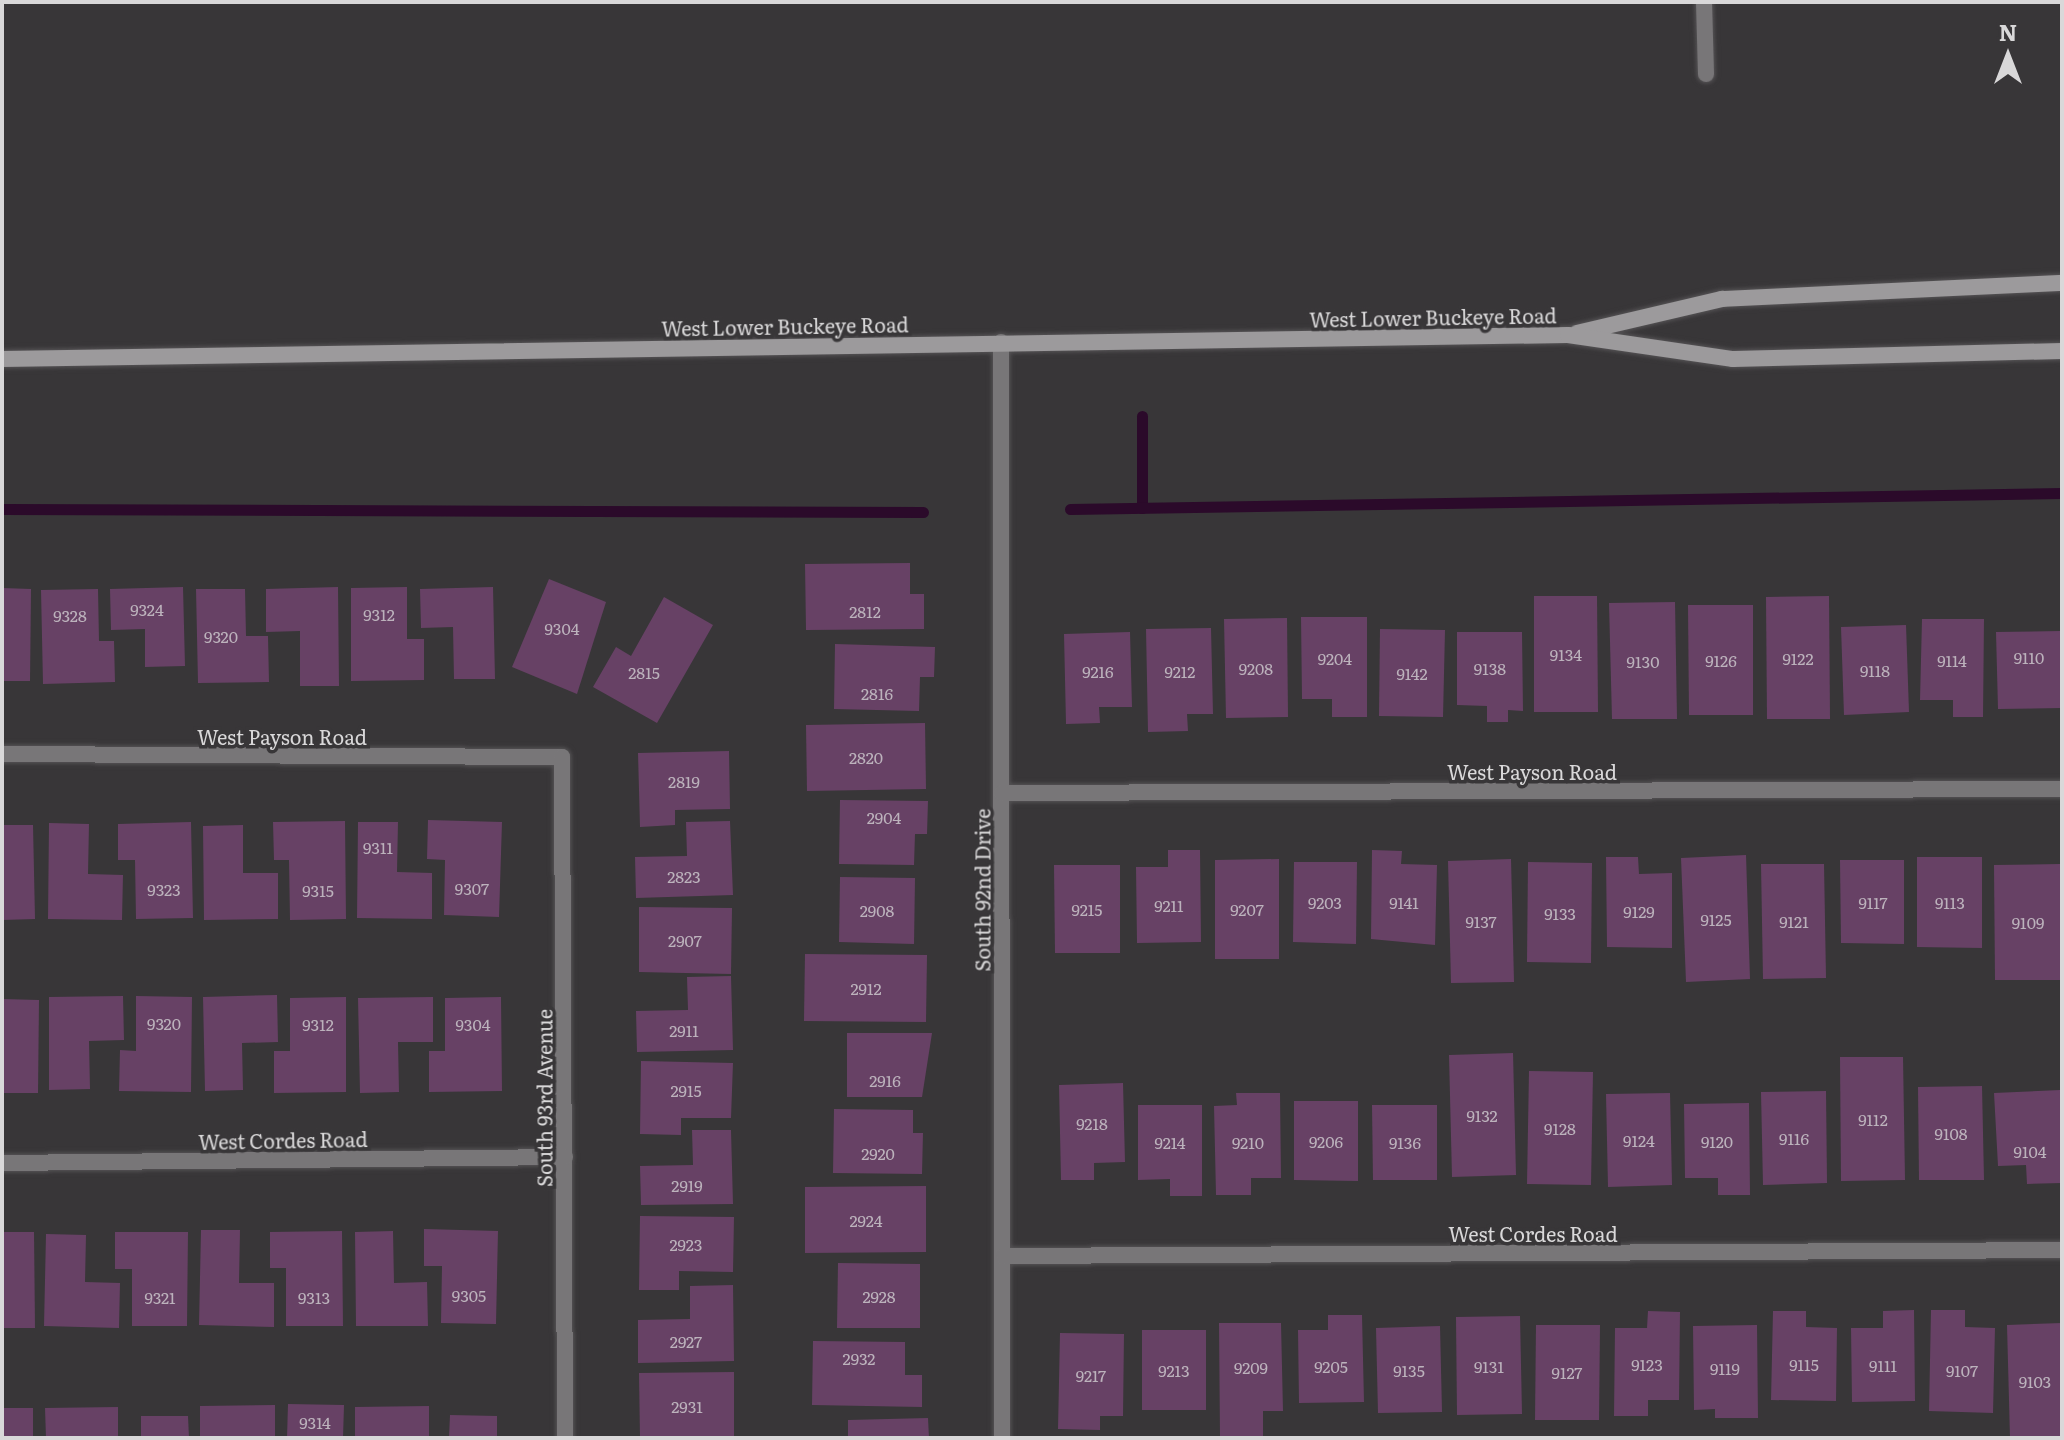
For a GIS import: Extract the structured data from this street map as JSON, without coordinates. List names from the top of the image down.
{
  "streets": {
    "main road": ["West Lower Buckeye Road"],
    "street": [
      "West Payson Road",
      "South 92nd Drive",
      "South 93rd Avenue",
      "West Cordes Road"
    ]
  },
  "crossings": [
    ["West Lower Buckeye Road", "South 92nd Drive"],
    ["West Payson Road", "South 92nd Drive"],
    ["West Payson Road", "South 93rd Avenue"],
    ["South 92nd Drive", "West Cordes Road"],
    ["South 93rd Avenue", "West Cordes Road"]
  ],
  "house_numbers": [
    "9324",
    "2812",
    "9312",
    "9328",
    "9304",
    "9320",
    "9134",
    "9110",
    "9204",
    "9122",
    "9126",
    "9114",
    "9130",
    "9208",
    "9138",
    "9118",
    "9216",
    "9212",
    "2815",
    "9142",
    "2816",
    "2820",
    "2819",
    "2904",
    "9311",
    "2823",
    "9307",
    "9323",
    "9315",
    "9203",
    "9141",
    "9117",
    "9113",
    "9211",
    "9215",
    "9207",
    "2908",
    "9129",
    "9133",
    "9125",
    "9137",
    "9121",
    "9109",
    "2907",
    "2912",
    "9320",
    "9312",
    "9304",
    "2911",
    "2916",
    "2915",
    "9132",
    "9112",
    "9218",
    "9128",
    "9108",
    "9116",
    "9124",
    "9206",
    "9120",
    "9214",
    "9210",
    "9136",
    "9104",
    "2920",
    "2919",
    "2924",
    "2923",
    "9305",
    "2928",
    "9321",
    "9313",
    "2927",
    "2932",
    "9123",
    "9115",
    "9111",
    "9205",
    "9131",
    "9209",
    "9119",
    "9213",
    "9135",
    "9107",
    "9127",
    "9217",
    "9103",
    "2931",
    "9314"
  ],
  "north": "top"
}
